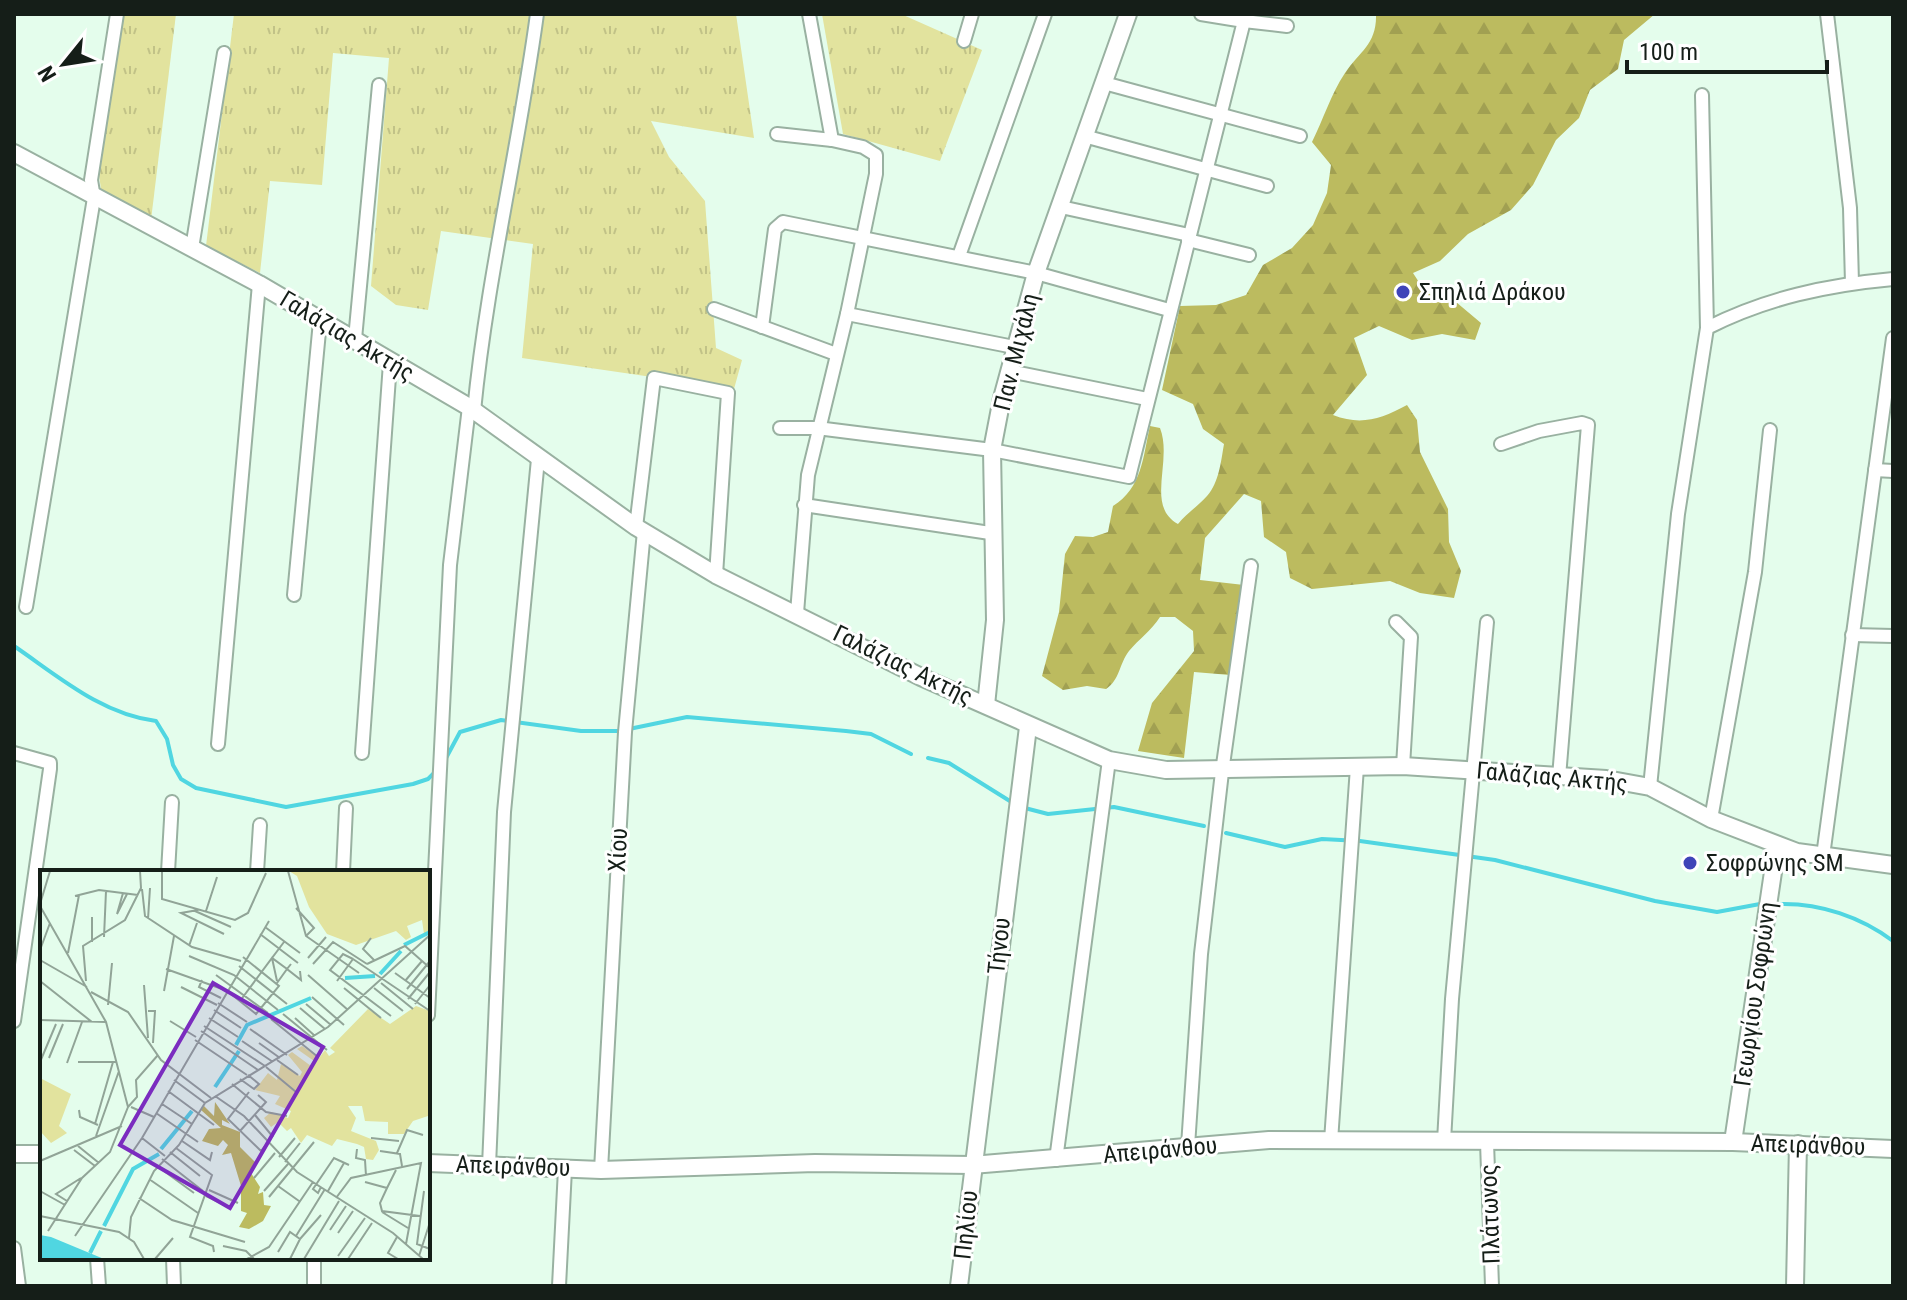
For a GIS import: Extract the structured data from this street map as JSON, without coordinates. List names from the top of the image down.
{
  "streets": {
    "street": [
      "Γαλάζιας Ακτής",
      "Παν. Μιχάλη",
      "Χίου",
      "Τήνου",
      "Γεωργίου Σοφρώνη",
      "Απειράνθου",
      "Πλάτωνος",
      "Πηλίου"
    ]
  },
  "crossings": [
    ["Γαλάζιας Ακτής", "Παν. Μιχάλη"],
    ["Γαλάζιας Ακτής", "Χίου"],
    ["Γαλάζιας Ακτής", "Τήνου"],
    ["Γαλάζιας Ακτής", "Γεωργίου Σοφρώνη"],
    ["Χίου", "Απειράνθου"],
    ["Τήνου", "Απειράνθου"],
    ["Τήνου", "Πηλίου"],
    ["Γεωργίου Σοφρώνη", "Απειράνθου"],
    ["Απειράνθου", "Πλάτωνος"],
    ["Απειράνθου", "Πηλίου"]
  ],
  "places": ["Σπηλιά Δράκου", "Σοφρώνης SM"],
  "scale_bar": "100 m",
  "north": "bottom left"
}
